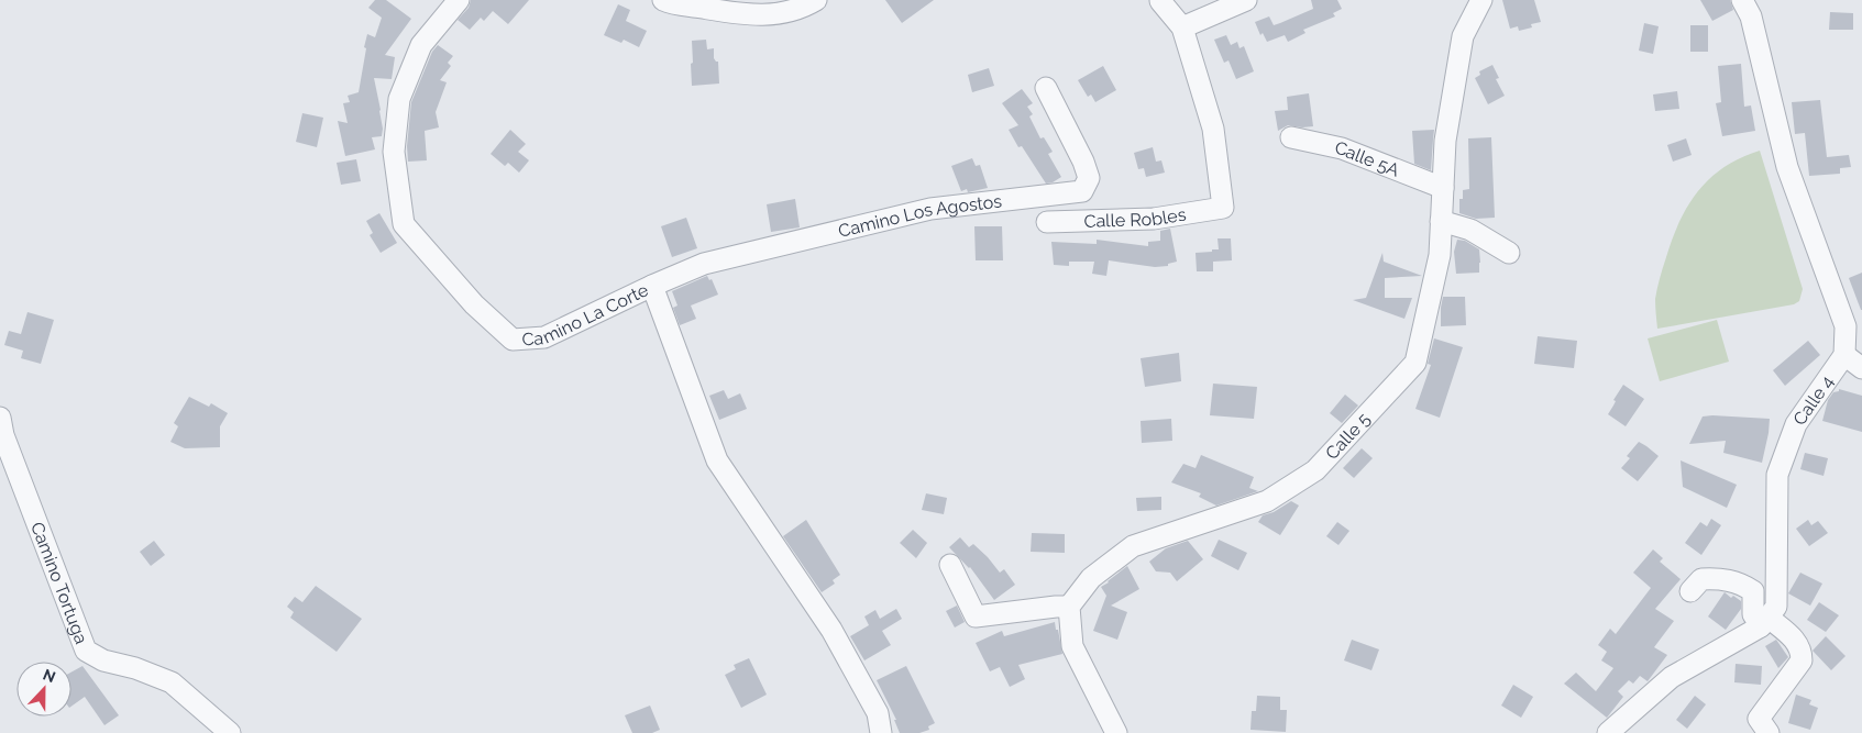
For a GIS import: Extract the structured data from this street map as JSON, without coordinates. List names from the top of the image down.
{
  "streets": {
    "street": [
      "Calle 5A",
      "Camino Los Agostos",
      "Calle Robles",
      "Camino La Corte",
      "Calle 4",
      "Calle 5",
      "Camino Tortuga"
    ]
  },
  "crossings": [
    ["Calle 5A", "Calle 5"],
    ["Camino Los Agostos", "Camino La Corte"]
  ],
  "north": "top"
}
